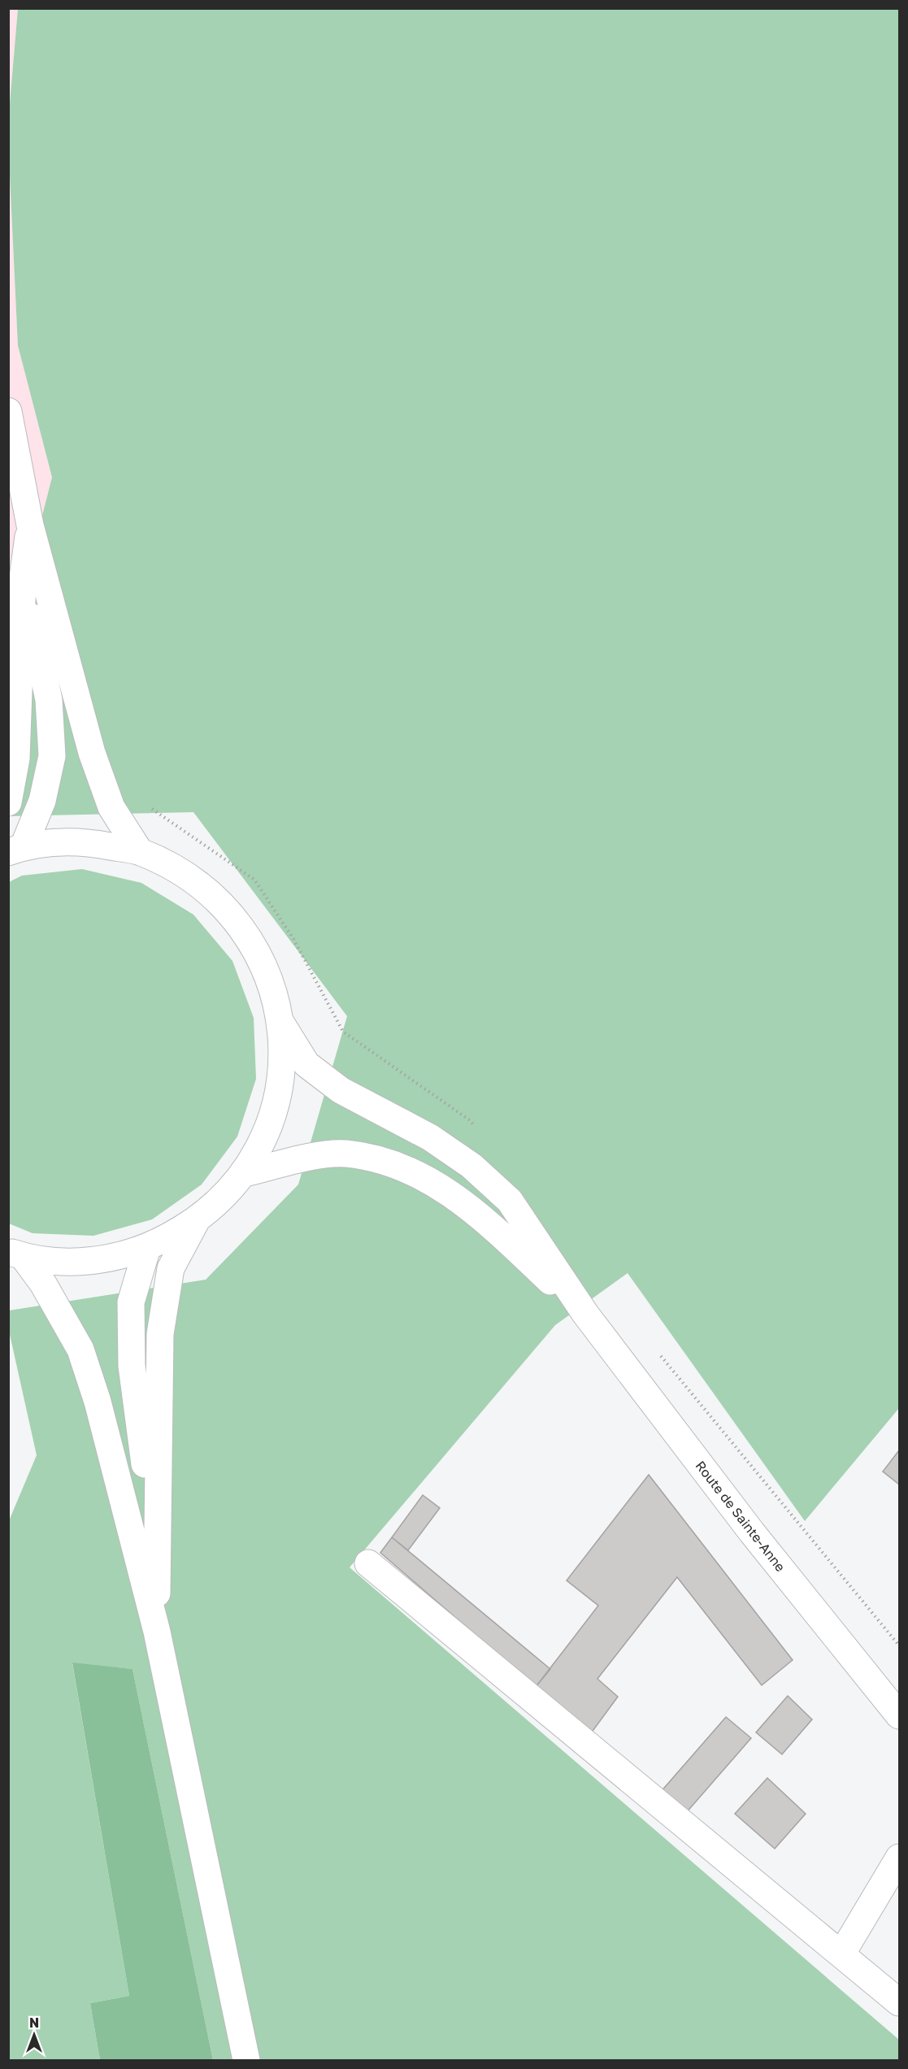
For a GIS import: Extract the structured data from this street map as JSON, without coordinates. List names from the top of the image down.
{
  "streets": {
    "main road": ["Route de Sainte-Anne"]
  },
  "north": "top"
}
